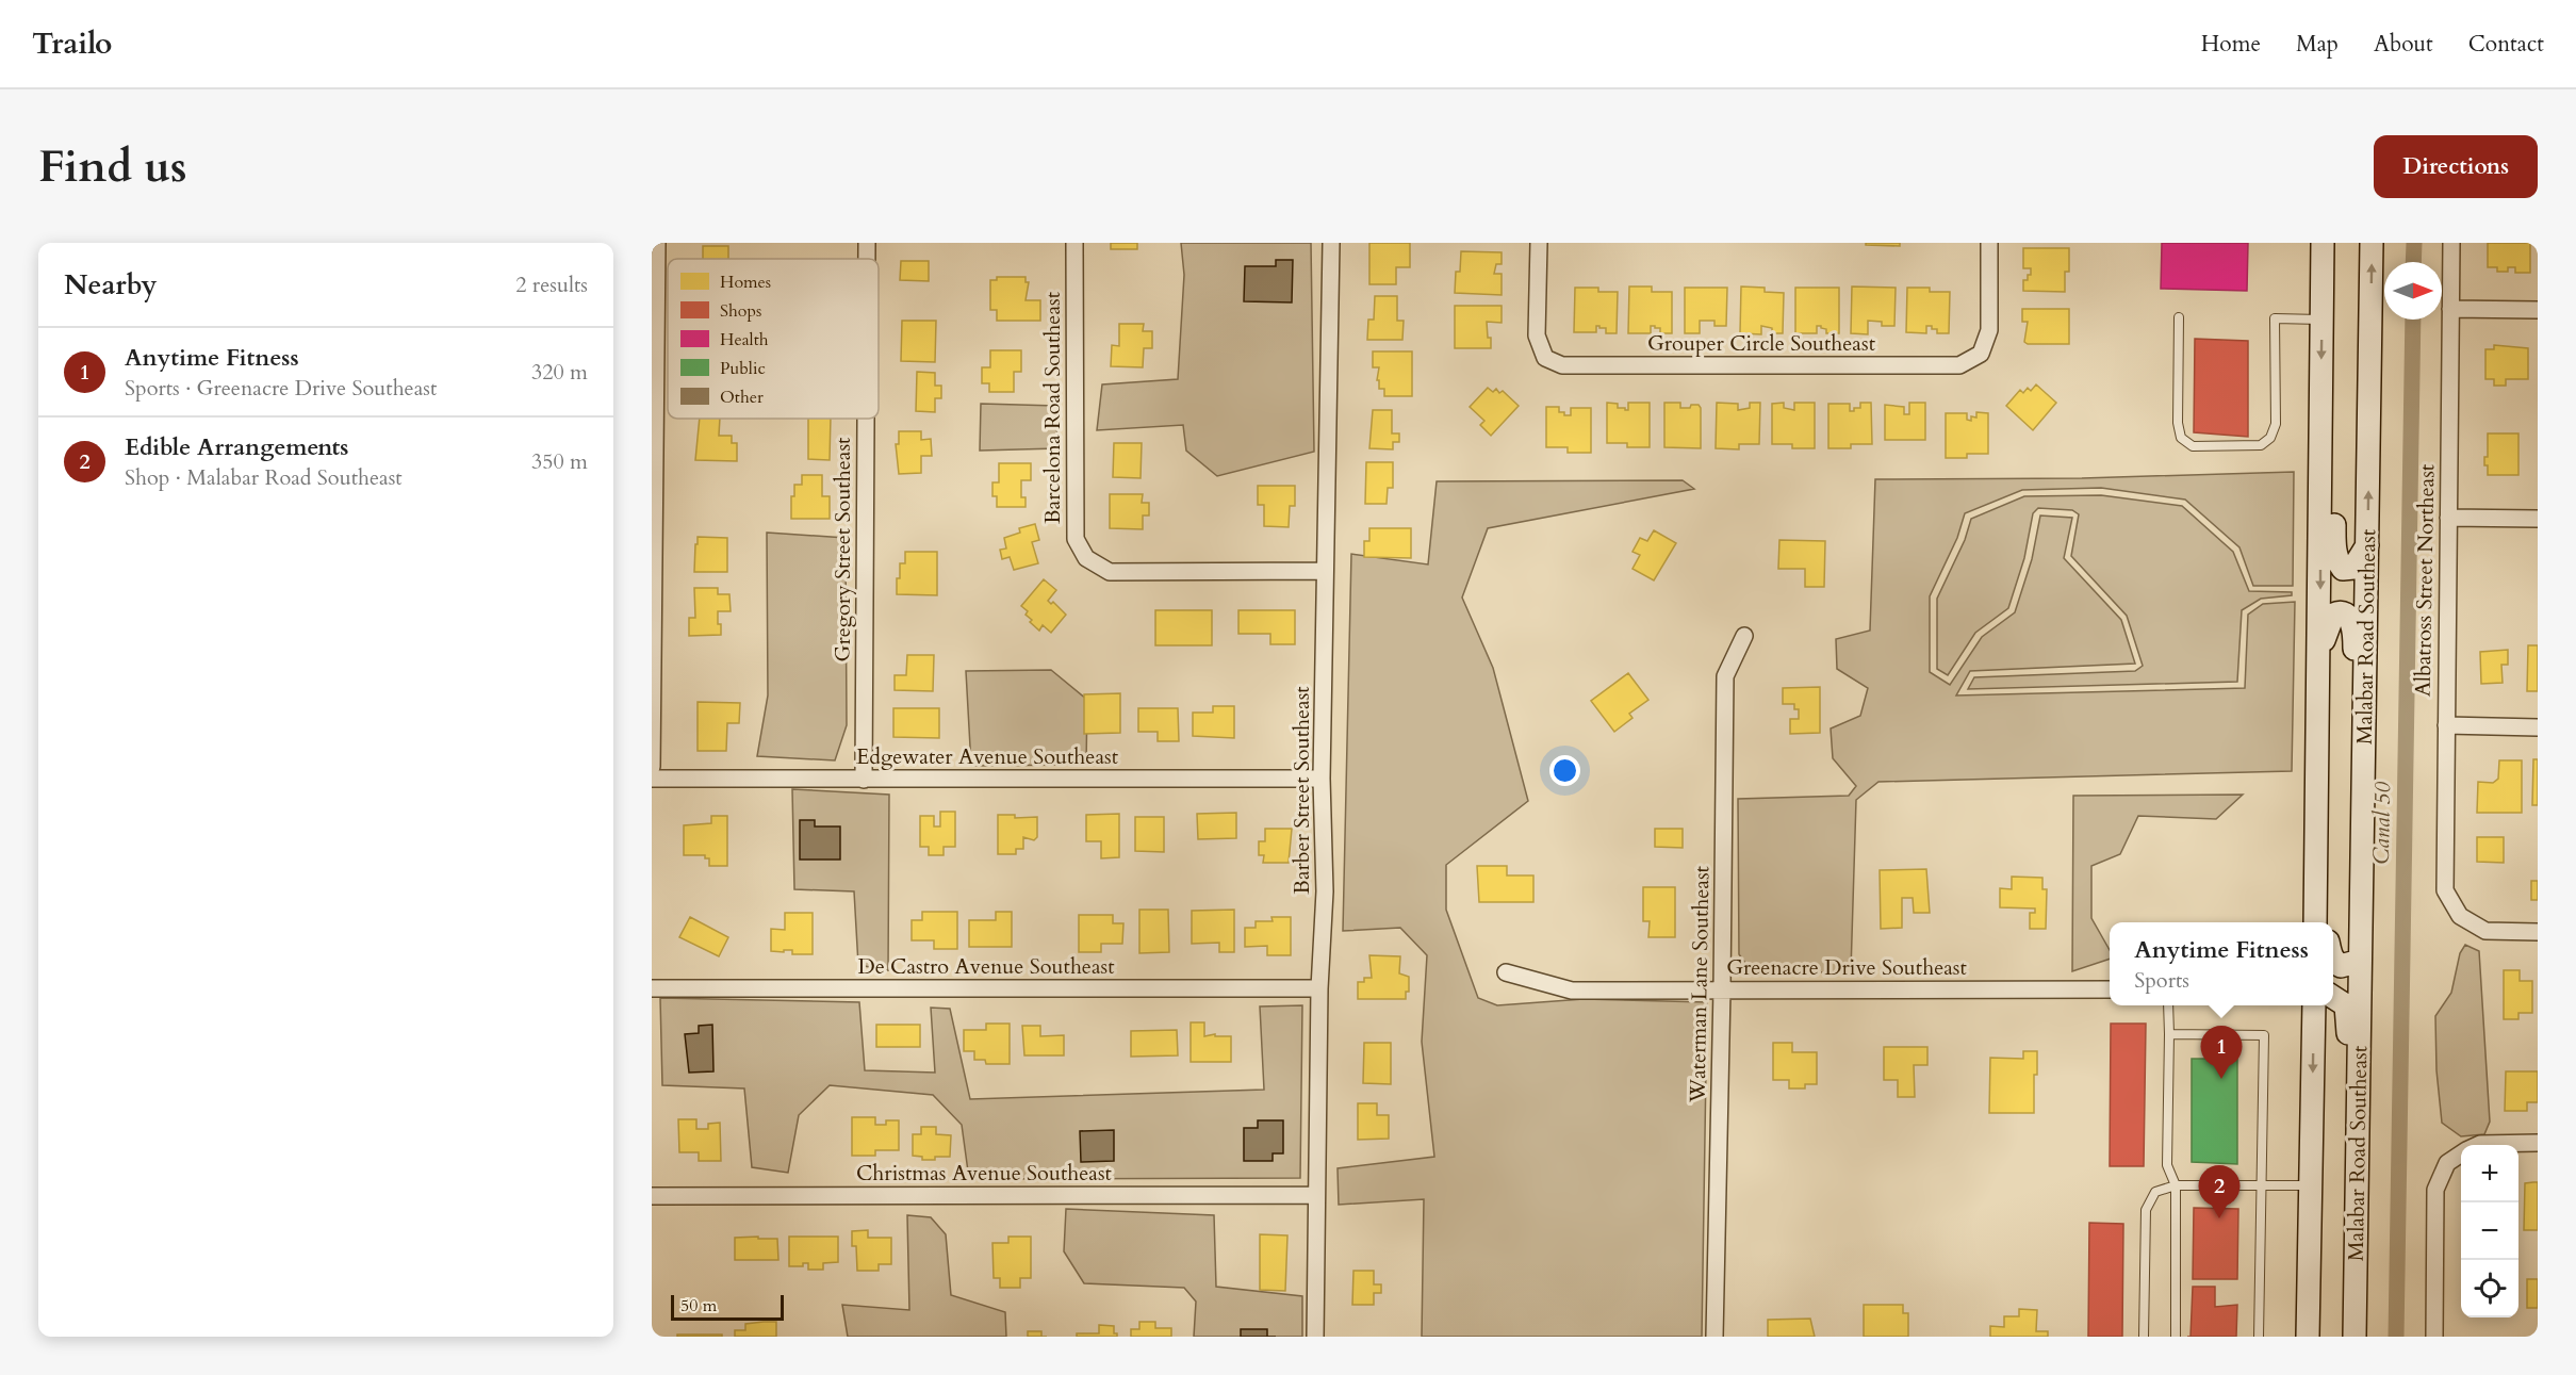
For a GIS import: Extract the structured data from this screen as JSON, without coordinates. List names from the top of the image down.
{
  "streets": {
    "main road": ["Malabar Road Southeast"],
    "street": [
      "Grouper Circle Southeast",
      "Barcelona Road Southeast",
      "Gregory Street Southeast",
      "Albatross Street Northeast",
      "Edgewater Avenue Southeast",
      "Barber Street Southeast",
      "De Castro Avenue Southeast",
      "Greenacre Drive Southeast",
      "Waterman Lane Southeast",
      "Christmas Avenue Southeast"
    ]
  },
  "crossings": [
    ["Barcelona Road Southeast", "Barber Street Southeast"],
    ["Gregory Street Southeast", "Edgewater Avenue Southeast"],
    ["Edgewater Avenue Southeast", "Barber Street Southeast"],
    ["Barber Street Southeast", "De Castro Avenue Southeast"],
    ["Barber Street Southeast", "Christmas Avenue Southeast"],
    ["Greenacre Drive Southeast", "Waterman Lane Southeast"]
  ],
  "water": ["Canal 50"],
  "legend": [
    "Homes",
    "Shops",
    "Health",
    "Public",
    "Other"
  ],
  "scale_bar": "50 m",
  "north": "right",
  "page": {
    "header": "Trailo",
    "nav": [
      "Home",
      "Map",
      "About",
      "Contact"
    ],
    "buttons": "Directions",
    "title": "Find us",
    "heading": ["Nearby", "2 results"],
    "list": [
      {
        "mark": "1",
        "name": "Anytime Fitness",
        "note": "Sports · Greenacre Drive Southeast",
        "value": "320 m"
      },
      {
        "mark": "2",
        "name": "Edible Arrangements",
        "note": "Shop · Malabar Road Southeast",
        "value": "350 m"
      }
    ],
    "popup": ["Anytime Fitness", "Sports"],
    "pins": ["1", "2"],
    "map_buttons": ["+", "−"],
    "scale": "50 m"
  }
}
